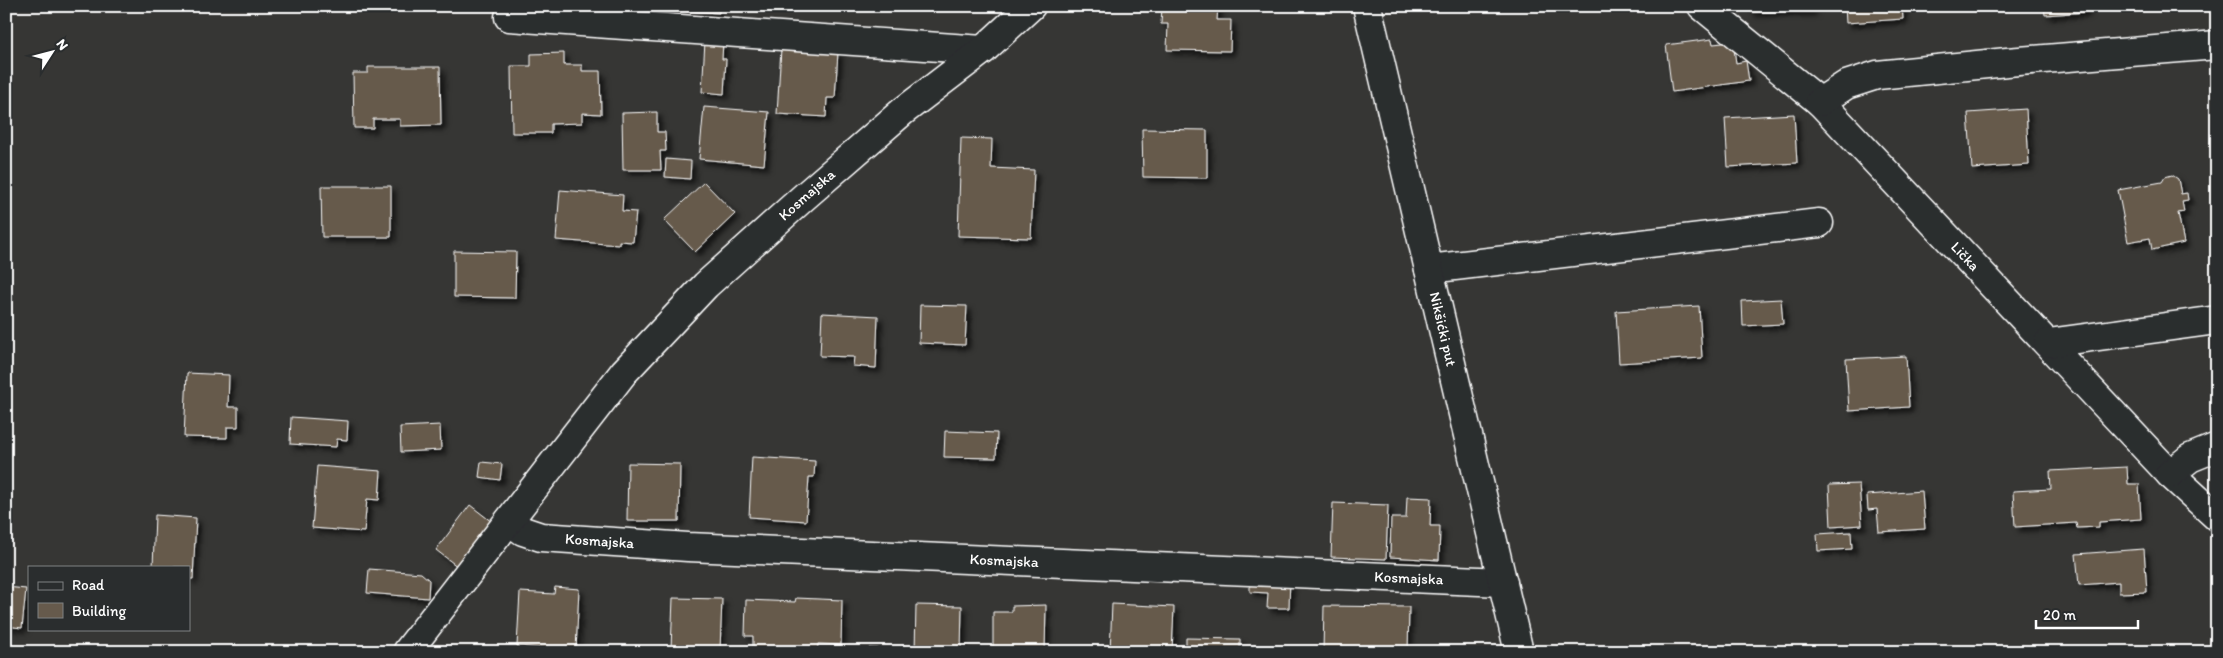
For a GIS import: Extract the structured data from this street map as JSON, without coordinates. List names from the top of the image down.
{
  "streets": {
    "street": ["Kosmajska", "Lička", "Nikšićki put"]
  },
  "crossings": [
    ["Kosmajska", "Nikšićki put"]
  ],
  "legend": ["Road", "Building"],
  "scale_bar": "20 m",
  "north": "top right"
}
